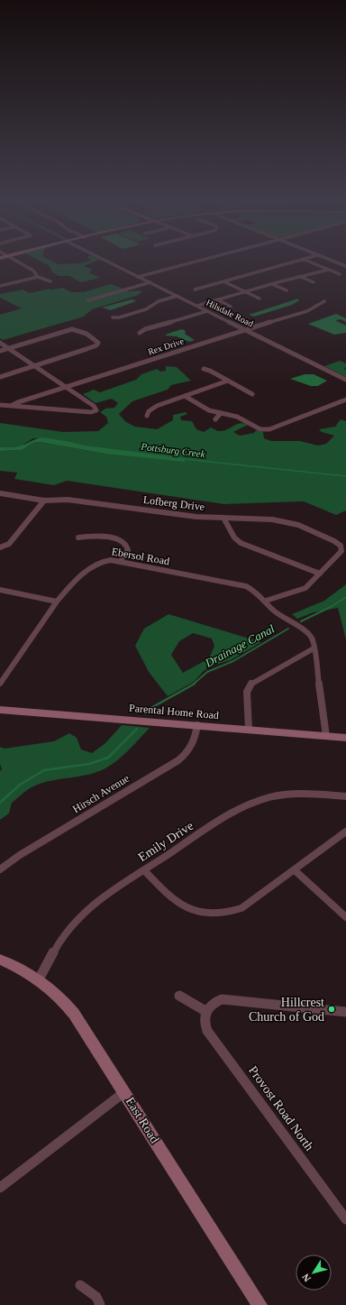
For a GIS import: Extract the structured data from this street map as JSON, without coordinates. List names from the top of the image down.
{
  "streets": {
    "street": [
      "Hilsdale Road",
      "Rex Drive",
      "Lofberg Drive",
      "Ebersol Road",
      "Parental Home Road",
      "Hirsch Avenue",
      "Emily Drive",
      "Provost Road North",
      "East Road"
    ]
  },
  "crossings": [
    ["Hilsdale Road", "Rex Drive"],
    ["Ebersol Road", "Parental Home Road"],
    ["Parental Home Road", "Hirsch Avenue"],
    ["Emily Drive", "East Road"]
  ],
  "water": ["Pottsburg Creek", "Drainage Canal"],
  "places": ["Hillcrest Church of God"],
  "north": "bottom left"
}
